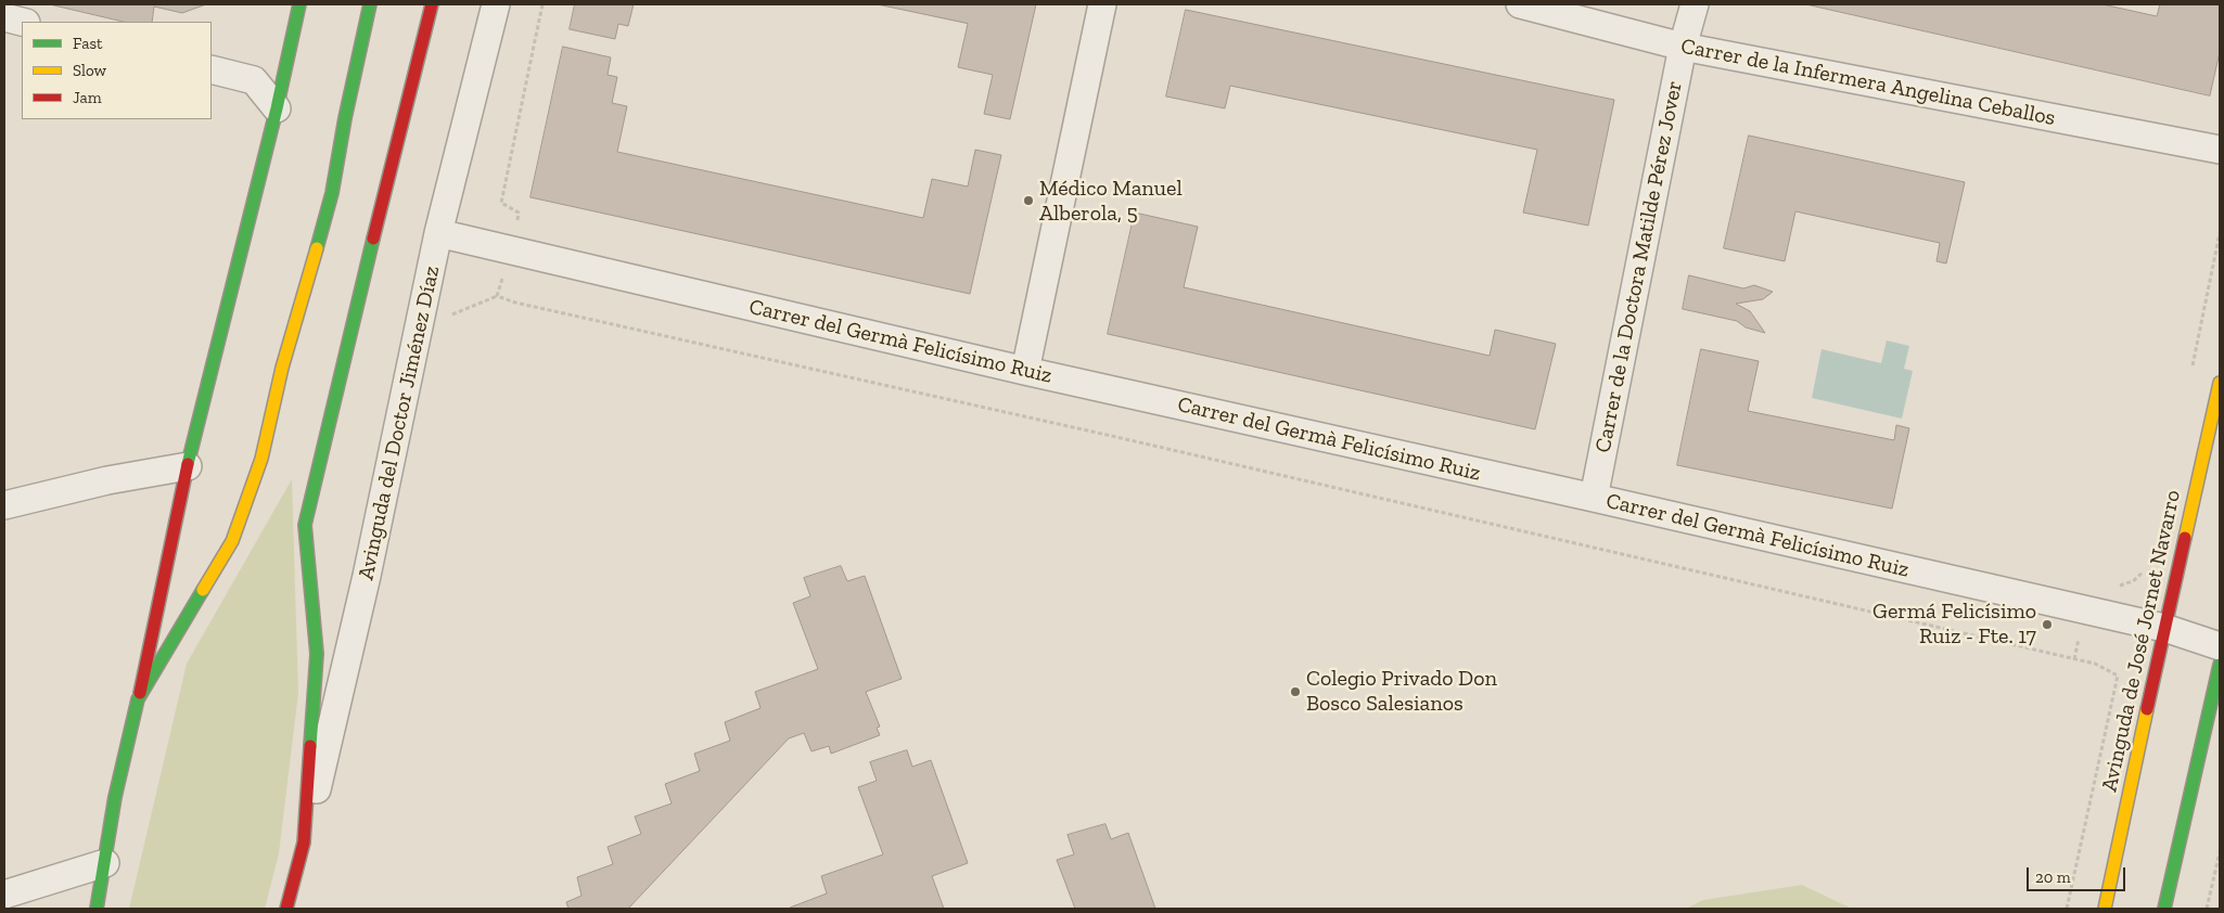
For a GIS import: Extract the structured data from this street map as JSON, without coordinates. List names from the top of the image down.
{
  "streets": {
    "main road": ["Avinguda del Doctor Jiménez Díaz", "Avinguda de José Jornet Navarro"],
    "street": ["Carrer de la Infermera Angelina Ceballos", "Carrer de la Doctora Matilde Pérez Jover", "Carrer del Germà Felicísimo Ruiz"]
  },
  "crossings": [
    ["Carrer de la Infermera Angelina Ceballos", "Carrer de la Doctora Matilde Pérez Jover"],
    ["Carrer de la Doctora Matilde Pérez Jover", "Carrer del Germà Felicísimo Ruiz"],
    ["Carrer del Germà Felicísimo Ruiz", "Avinguda del Doctor Jiménez Díaz"],
    ["Carrer del Germà Felicísimo Ruiz", "Avinguda de José Jornet Navarro"]
  ],
  "places": ["Médico Manuel Alberola, 5", "Germá Felicísimo Ruiz - Fte. 17", "Colegio Privado Don Bosco Salesianos"],
  "legend": ["Fast", "Slow", "Jam"],
  "scale_bar": "20 m"
}
